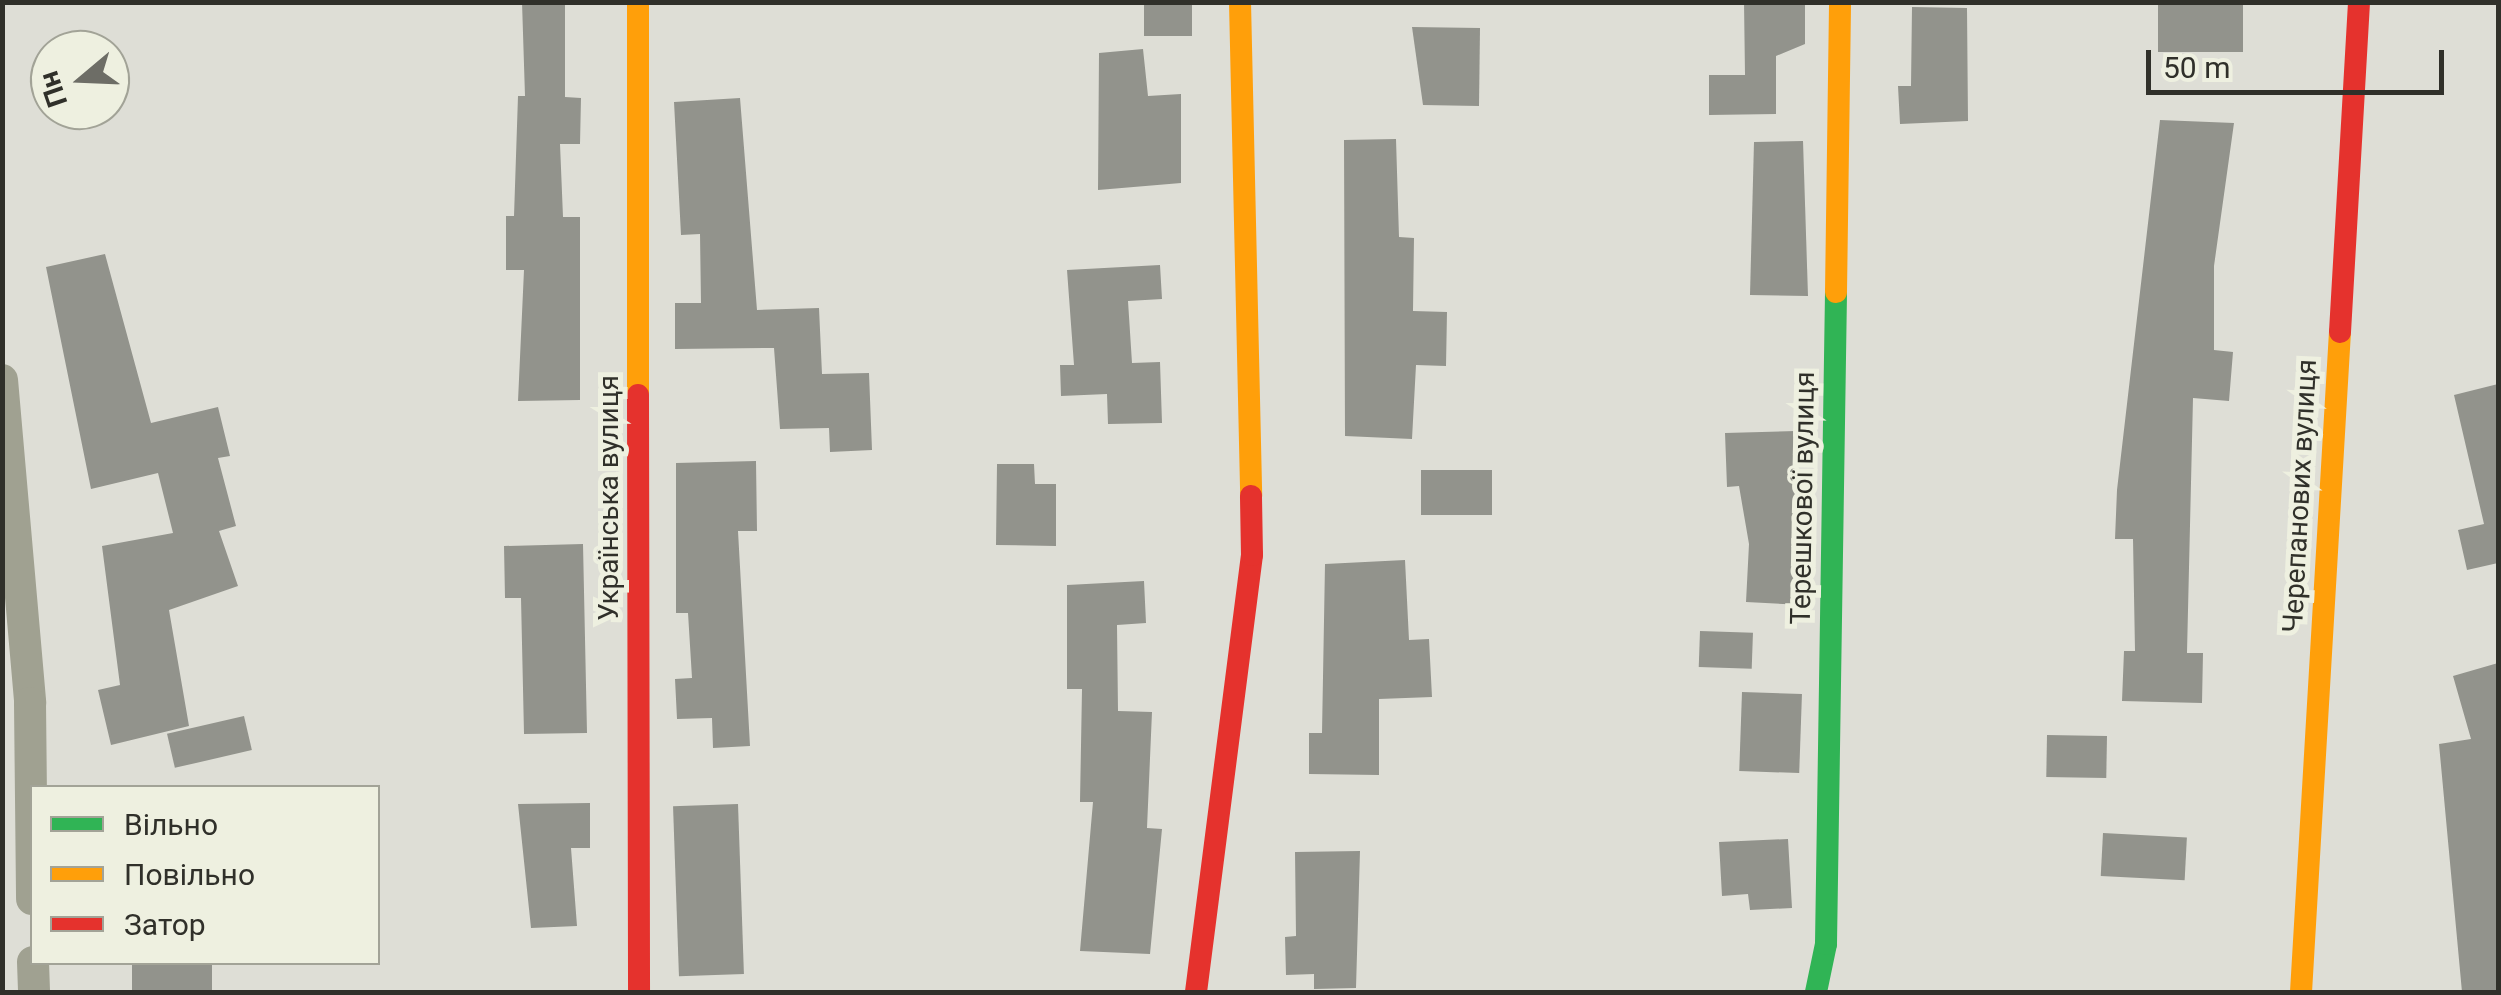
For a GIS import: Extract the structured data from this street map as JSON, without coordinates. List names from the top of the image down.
{
  "streets": {
    "street": ["Черепанових вулиця", "Українська вулиця", "Терешкової вулиця"]
  },
  "legend": ["Вільно", "Повільно", "Затор"],
  "scale_bar": "50 m",
  "north": "left"
}
